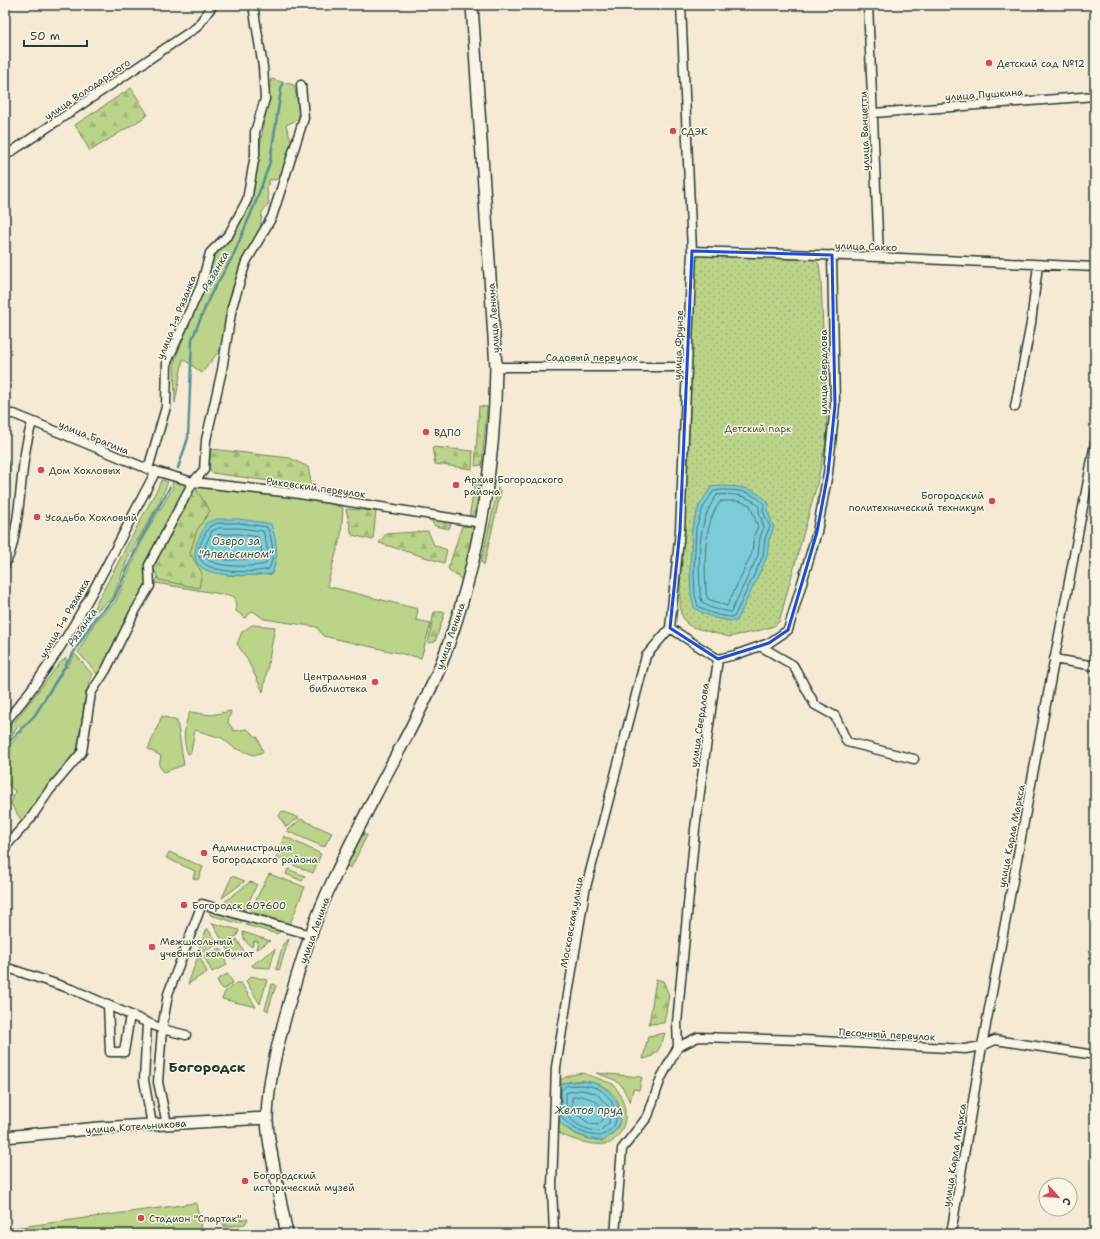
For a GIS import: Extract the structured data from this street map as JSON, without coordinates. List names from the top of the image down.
{
  "streets": {
    "main road": ["улица Ленина", "улица Котельникова"],
    "street": [
      "улица Володарского",
      "улица Пушкина",
      "улица Ванцетти",
      "улица Сакко",
      "улица 1-я Рязанка",
      "улица Фрунзе",
      "Садовый переулок",
      "улица Свердлова",
      "улица Брагина",
      "Риковский переулок",
      "улица Карла Маркса",
      "Московская улица",
      "Песочный переулок"
    ]
  },
  "crossings": [
    ["улица Пушкина", "улица Ванцетти"],
    ["улица Ванцетти", "улица Сакко"],
    ["улица Сакко", "улица Фрунзе"],
    ["улица Сакко", "улица Свердлова"],
    ["улица 1-я Рязанка", "улица Брагина"],
    ["улица 1-я Рязанка", "Риковский переулок"],
    ["улица Ленина", "Садовый переулок"],
    ["улица Ленина", "Риковский переулок"],
    ["улица Ленина", "улица Котельникова"],
    ["улица Фрунзе", "Садовый переулок"],
    ["улица Фрунзе", "Московская улица"],
    ["улица Свердлова", "Песочный переулок"],
    ["улица Брагина", "Риковский переулок"],
    ["улица Карла Маркса", "Песочный переулок"]
  ],
  "districts": ["Богородск"],
  "water": ["Рязанка", "Озеро за \"Апельсином\"", "Желтов пруд"],
  "parks": ["Детский парк"],
  "places": [
    "Детский сад №12",
    "СДЭК",
    "ВДПО",
    "Дом Хохловых",
    "Архив Богородского района",
    "Богородский политехнический техникум",
    "Усадьба Хохловый",
    "Центральная библиотека",
    "Администрация Богородского района",
    "Богородск 607600",
    "Межшкольный учебный комбинат",
    "Богородский исторический музей",
    "Стадион \"Спартак\""
  ],
  "scale_bar": "50 m",
  "north": "bottom right"
}
